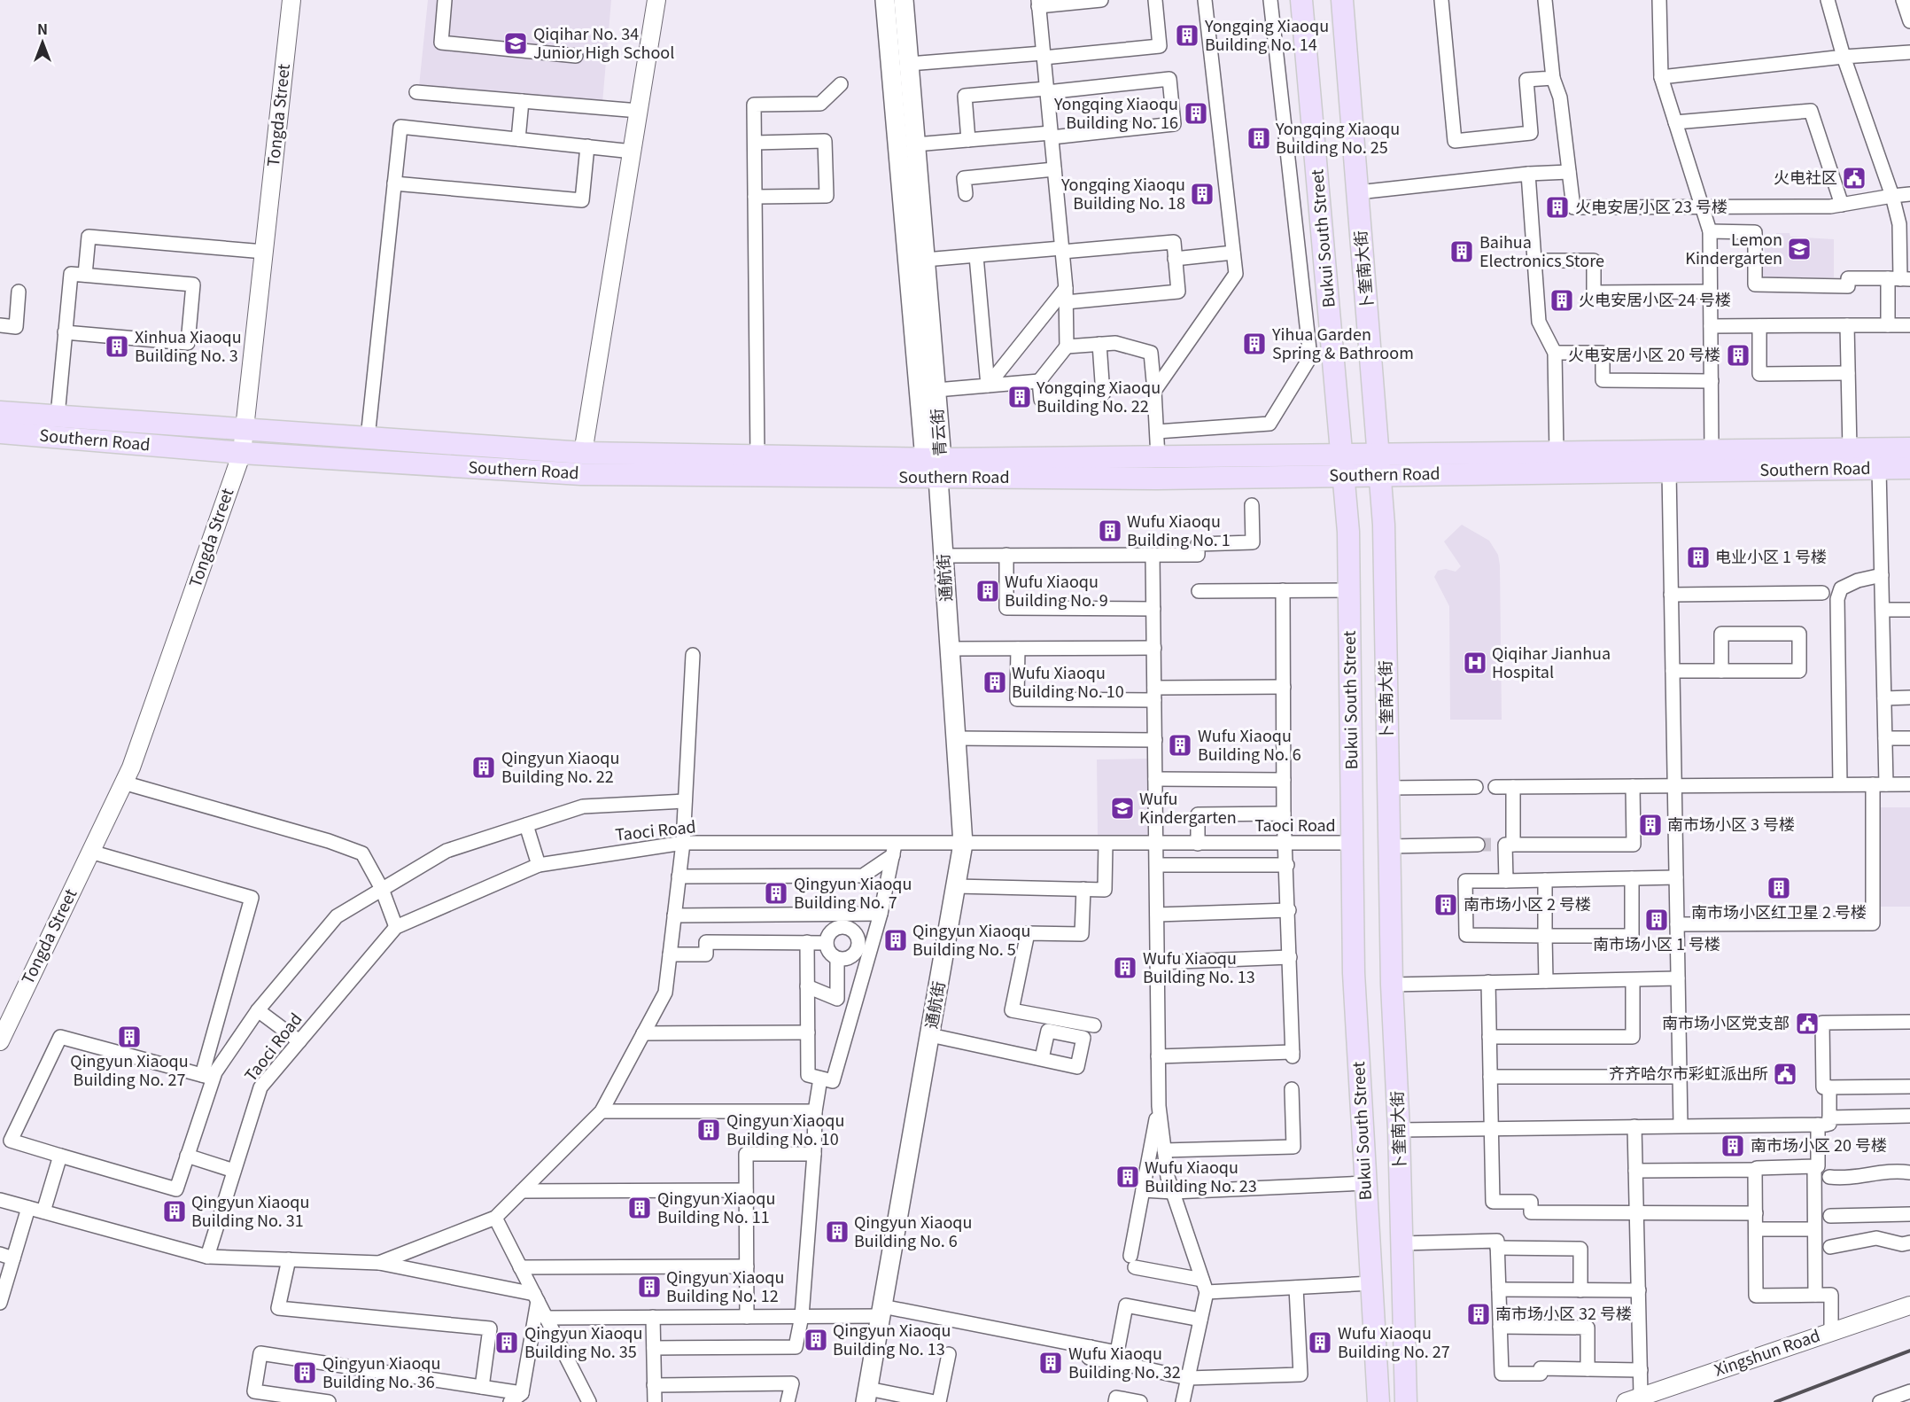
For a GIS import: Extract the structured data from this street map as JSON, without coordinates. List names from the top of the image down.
{
  "streets": {
    "main road": [
      "Bukui South Street",
      "卜奎南大街",
      "青云街",
      "Southern Road",
      "通航街"
    ],
    "street": ["Tongda Street", "Taoci Road", "Xingshun Road"]
  },
  "crossings": [
    ["Tongda Street", "Southern Road"],
    ["Bukui South Street", "Southern Road"],
    ["Bukui South Street", "Taoci Road"],
    ["卜奎南大街", "Southern Road"],
    ["青云街", "Southern Road"],
    ["青云街", "通航街"],
    ["Southern Road", "通航街"],
    ["通航街", "Taoci Road"]
  ],
  "places": {
    "building": [
      "Yongqing Xiaoqu Building No. 14",
      "Yongqing Xiaoqu Building No. 16",
      "Yongqing Xiaoqu Building No. 25",
      "Yongqing Xiaoqu Building No. 18",
      "火电安居小区 23 号楼",
      "Baihua Electronics Store",
      "火电安居小区 24 号楼",
      "Yihua Garden Spring & Bathroom",
      "Xinhua Xiaoqu Building No. 3",
      "火电安居小区 20 号楼",
      "Yongqing Xiaoqu Building No. 22",
      "Wufu Xiaoqu Building No. 1",
      "电业小区 1 号楼",
      "Wufu Xiaoqu Building No. 9",
      "Wufu Xiaoqu Building No. 10",
      "Wufu Xiaoqu Building No. 6",
      "Qingyun Xiaoqu Building No. 22",
      "南市场小区 3 号楼",
      "南市场小区红卫星 2 号楼",
      "Qingyun Xiaoqu Building No. 7",
      "南市场小区 2 号楼",
      "南市场小区 1 号楼",
      "Qingyun Xiaoqu Building No. 5",
      "Wufu Xiaoqu Building No. 13",
      "Qingyun Xiaoqu Building No. 27",
      "Qingyun Xiaoqu Building No. 10",
      "南市场小区 20 号楼",
      "Wufu Xiaoqu Building No. 23",
      "Qingyun Xiaoqu Building No. 11",
      "Qingyun Xiaoqu Building No. 31",
      "Qingyun Xiaoqu Building No. 6",
      "Qingyun Xiaoqu Building No. 12",
      "南市场小区 32 号楼",
      "Qingyun Xiaoqu Building No. 13",
      "Qingyun Xiaoqu Building No. 35",
      "Wufu Xiaoqu Building No. 27",
      "Wufu Xiaoqu Building No. 32",
      "Qingyun Xiaoqu Building No. 36"
    ],
    "school or university": ["Qiqihar No. 34 Junior High School", "Lemon Kindergarten", "Wufu Kindergarten"],
    "public building": ["火电社区", "南市场小区党支部", "齐齐哈尔市彩虹派出所"],
    "hospital": ["Qiqihar Jianhua Hospital"]
  },
  "north": "top"
}
